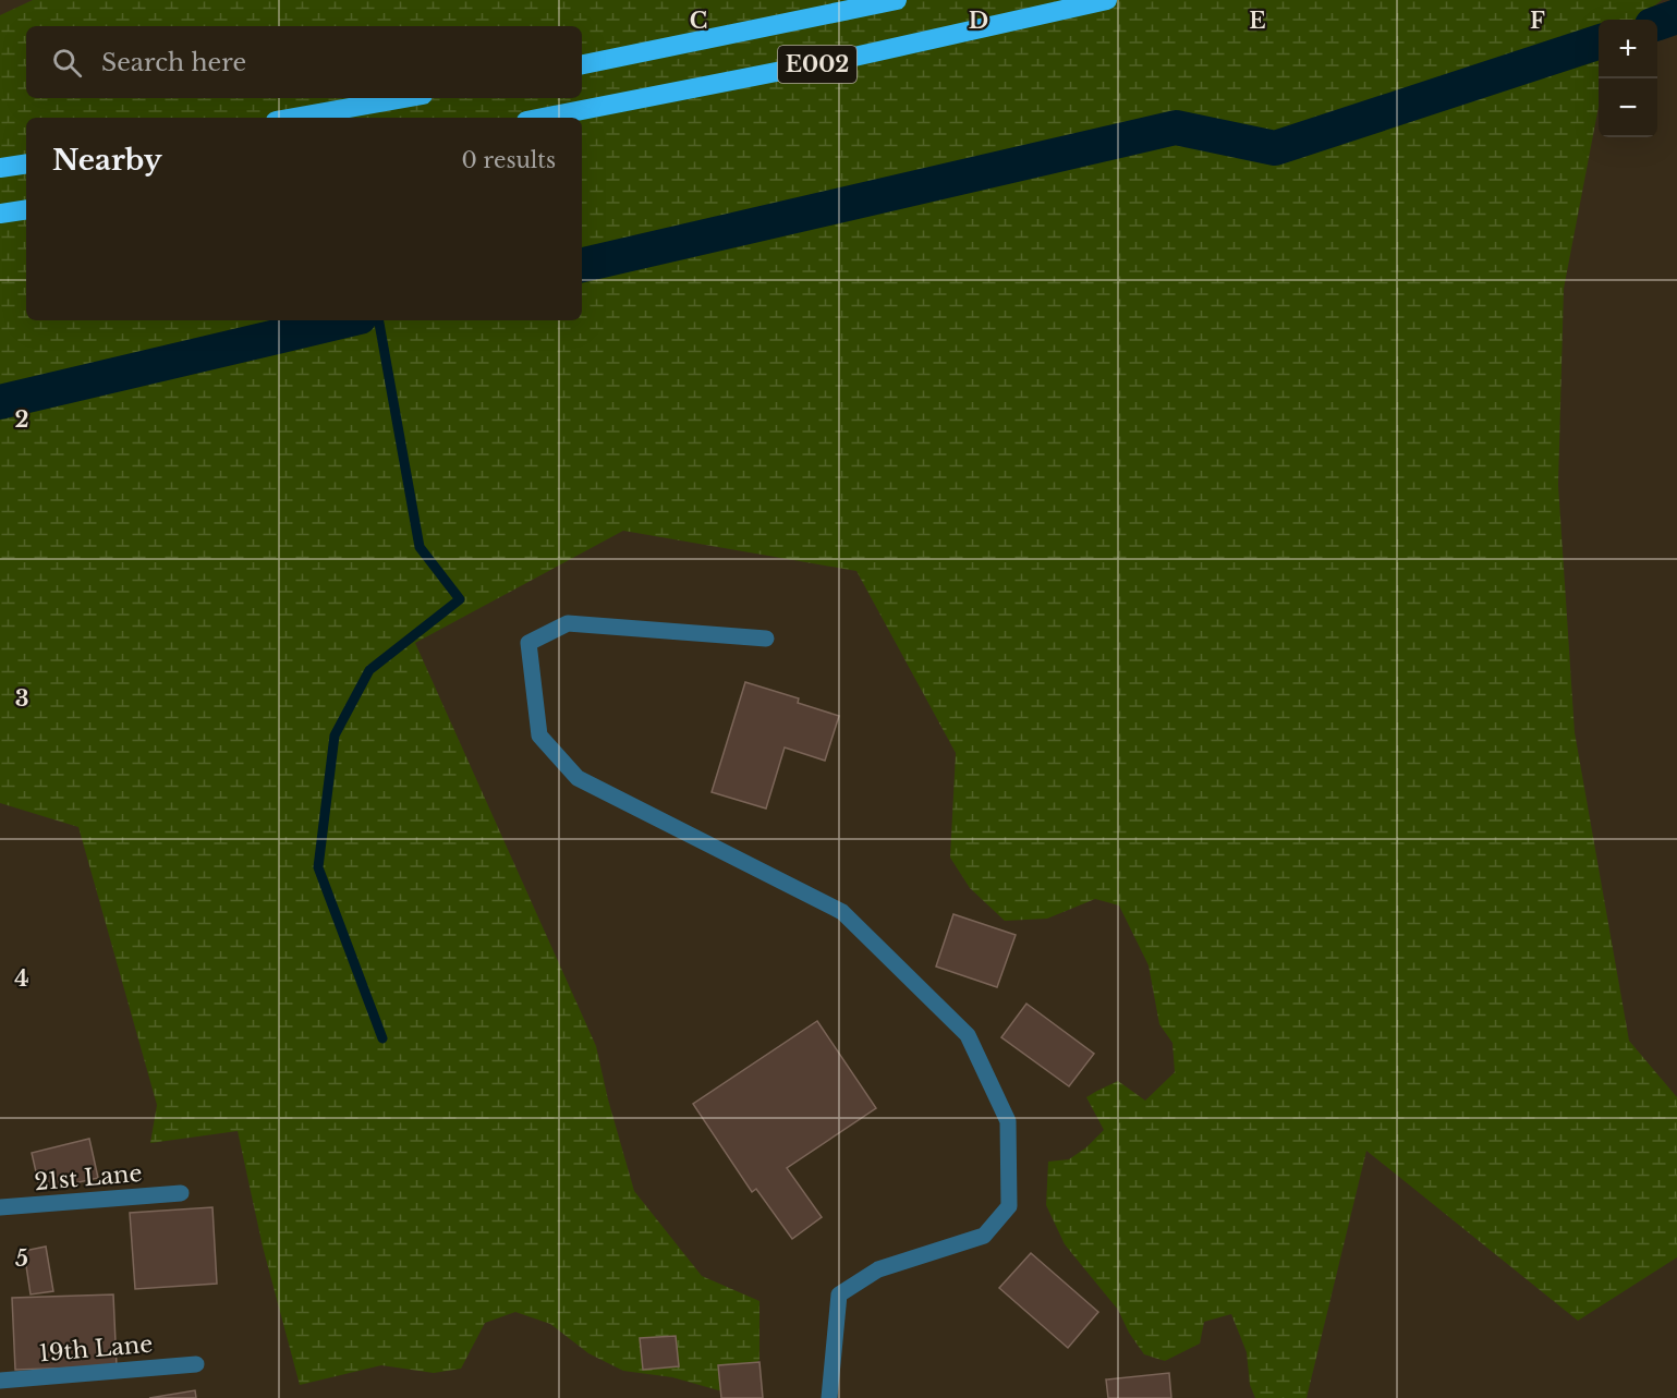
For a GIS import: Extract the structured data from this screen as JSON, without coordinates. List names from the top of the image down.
{
  "streets": {
    "highway": ["E002"],
    "street": ["21st Lane", "19th Lane"]
  },
  "page": {
    "map_buttons": ["+", "−"],
    "search": "Search here",
    "heading": ["Nearby", "0 results"]
  },
  "grid": {
    "columns": [
      "C",
      "D",
      "E",
      "F"
    ],
    "rows": [
      "2",
      "3",
      "4",
      "5"
    ]
  }
}
